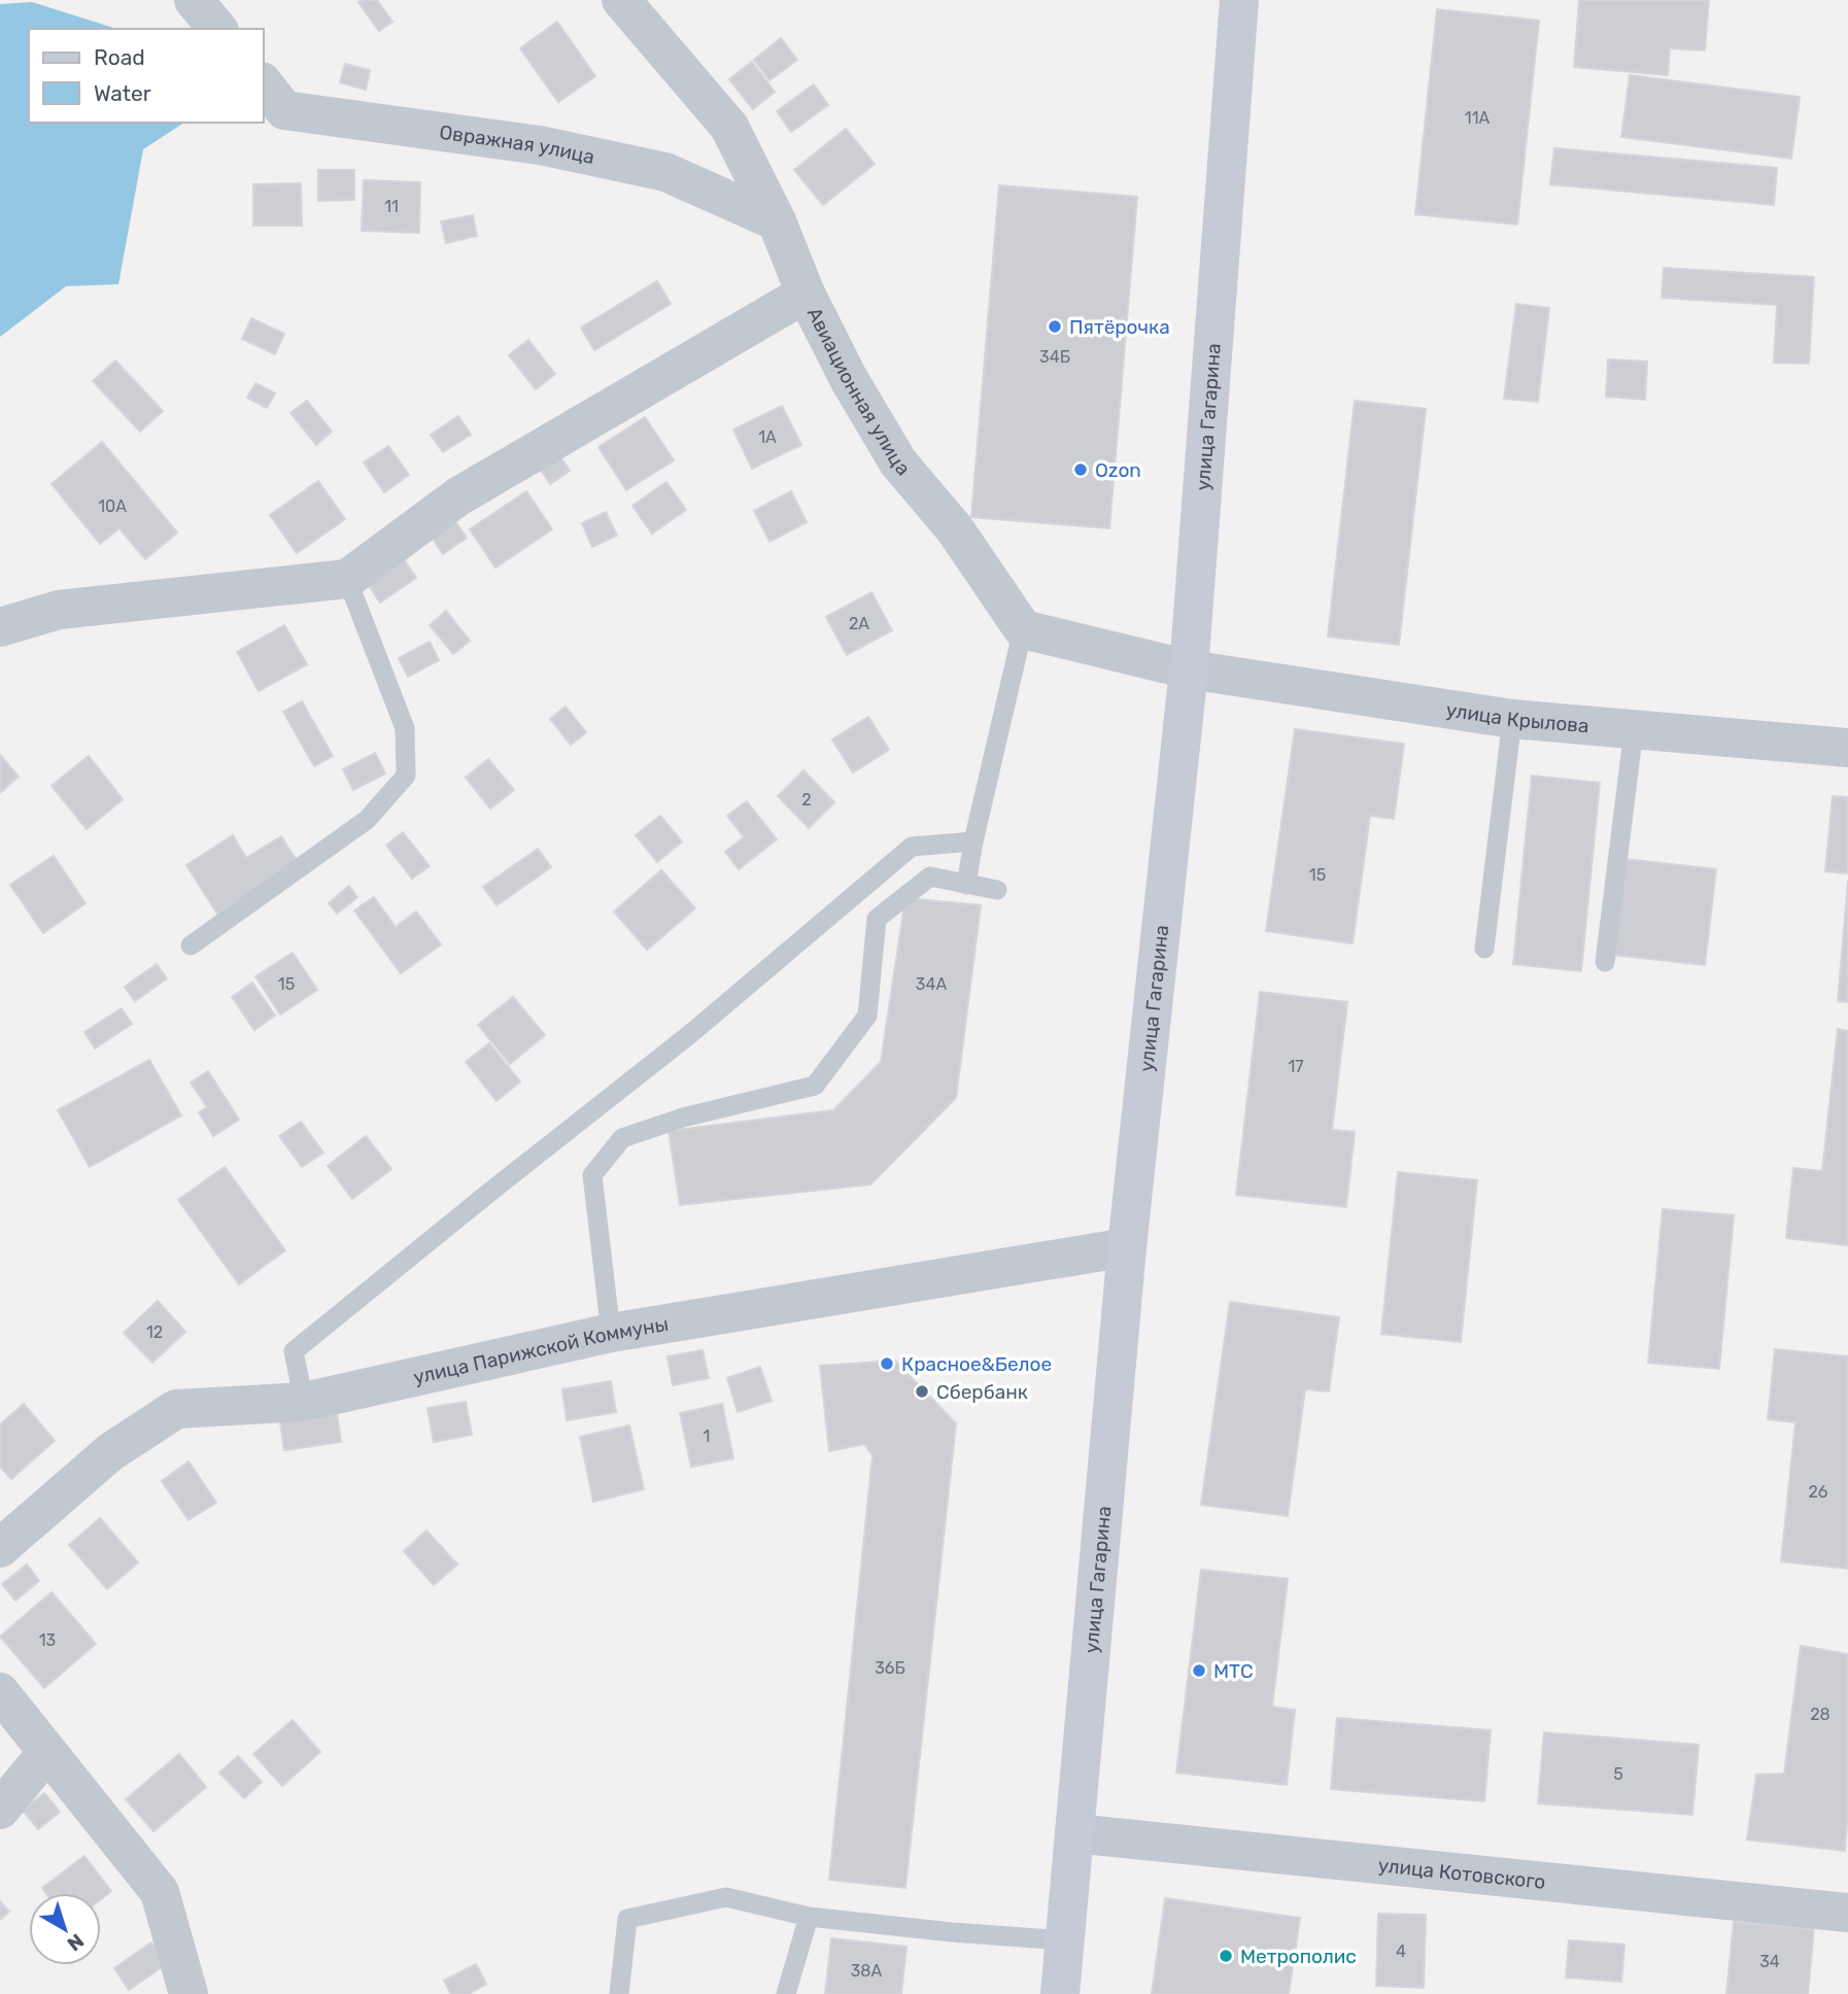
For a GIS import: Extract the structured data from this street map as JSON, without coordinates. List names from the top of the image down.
{
  "streets": {
    "main road": ["улица Гагарина"],
    "street": [
      "Овражная улица",
      "Авиационная улица",
      "улица Крылова",
      "улица Парижской Коммуны",
      "улица Котовского"
    ]
  },
  "crossings": [
    ["Овражная улица", "Авиационная улица"],
    ["улица Гагарина", "улица Крылова"],
    ["улица Гагарина", "улица Парижской Коммуны"],
    ["улица Гагарина", "улица Котовского"]
  ],
  "places": [
    "Пятёрочка",
    "Ozon",
    "Красное&Белое",
    "Сбербанк",
    "МТС",
    "Метрополис"
  ],
  "house_numbers": [
    "11А",
    "11",
    "34Б",
    "1А",
    "10А",
    "2А",
    "2",
    "15",
    "15",
    "34А",
    "17",
    "12",
    "1",
    "26",
    "13",
    "36Б",
    "28",
    "5",
    "4",
    "34",
    "38А"
  ],
  "legend": ["Road", "Water"],
  "north": "bottom right"
}
